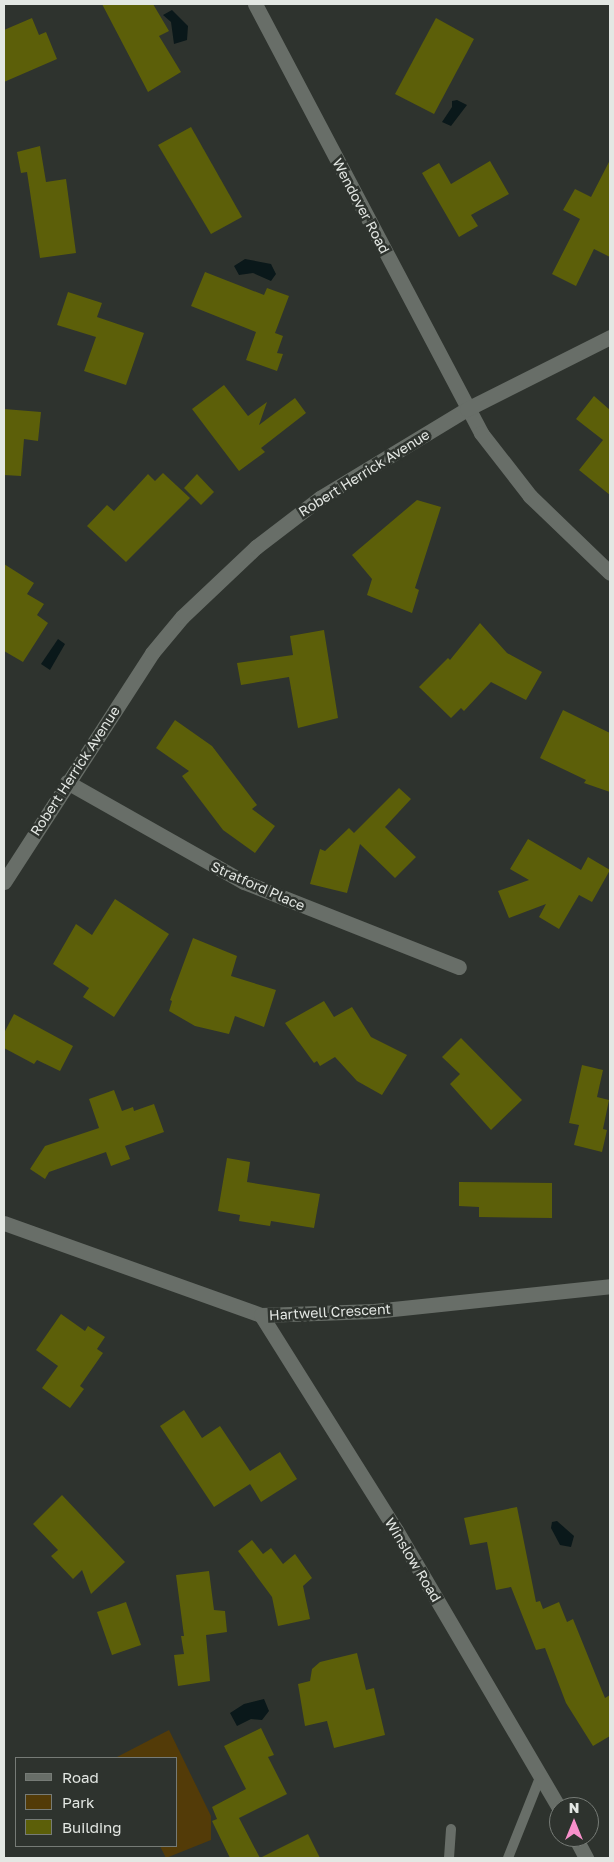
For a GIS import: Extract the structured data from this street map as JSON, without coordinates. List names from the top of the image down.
{
  "streets": {
    "street": [
      "Wendover Road",
      "Robert Herrick Avenue",
      "Stratford Place",
      "Hartwell Crescent",
      "Winslow Road"
    ]
  },
  "crossings": [
    ["Wendover Road", "Robert Herrick Avenue"],
    ["Robert Herrick Avenue", "Stratford Place"],
    ["Hartwell Crescent", "Winslow Road"]
  ],
  "legend": ["Road", "Park", "Building"],
  "north": "top"
}
